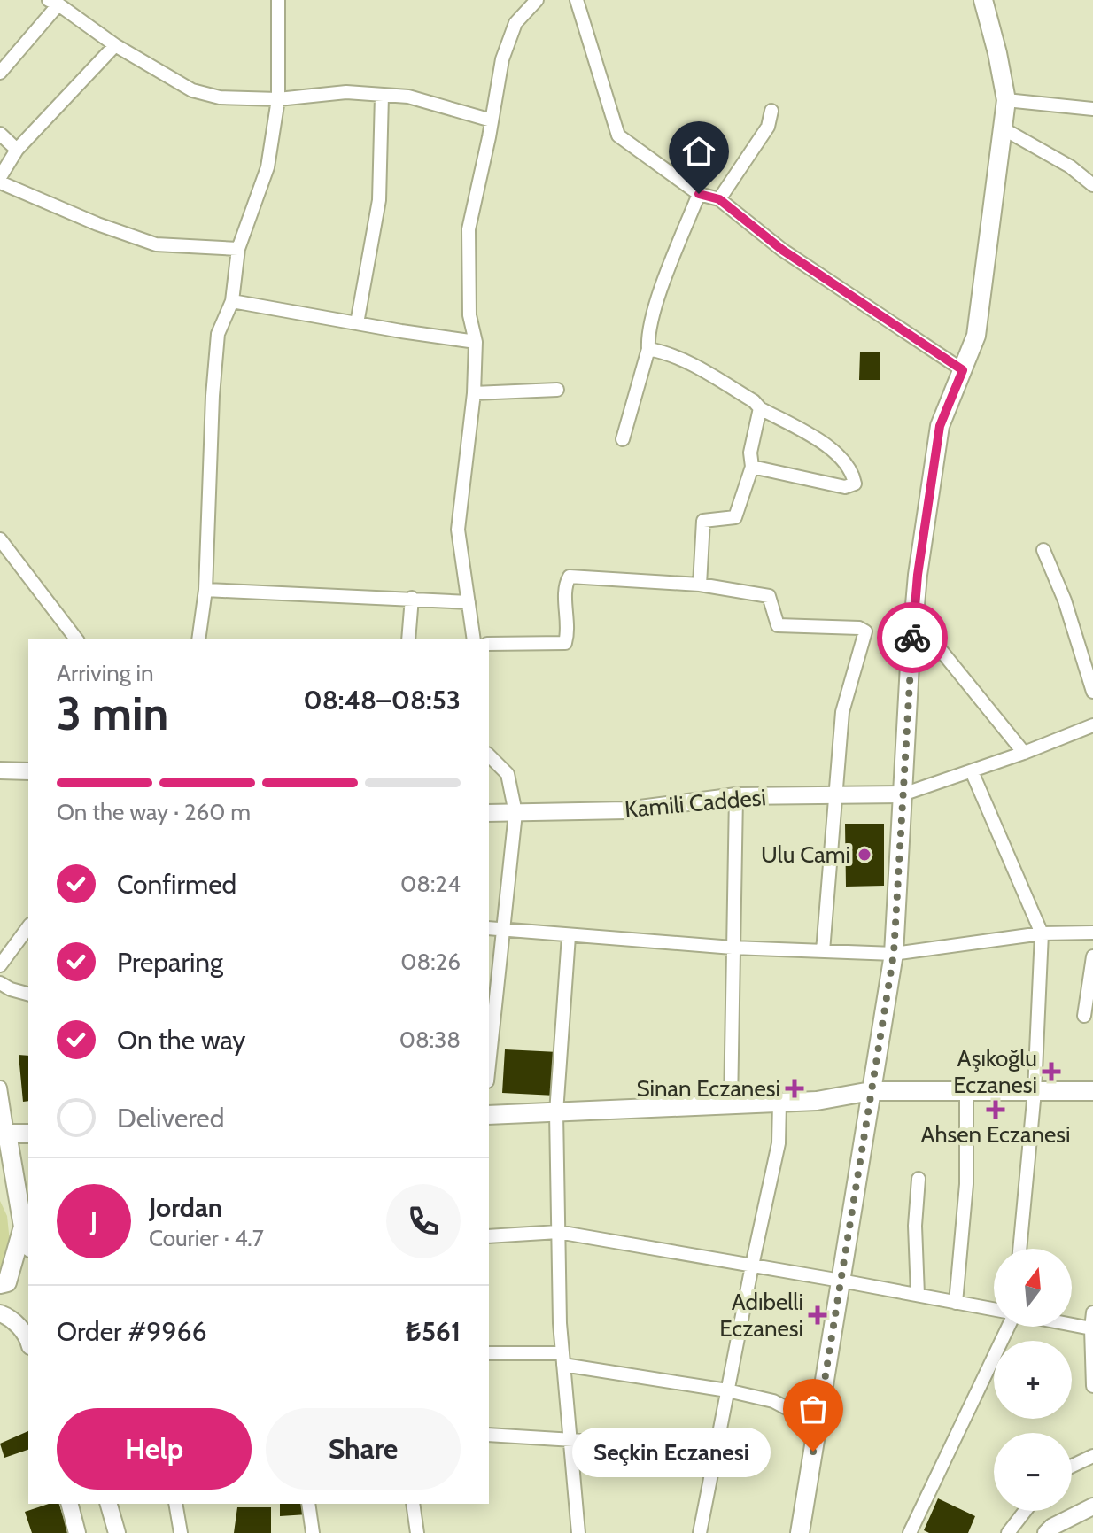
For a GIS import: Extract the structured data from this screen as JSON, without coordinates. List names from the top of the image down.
{
  "streets": {
    "street": ["Kamili Caddesi"]
  },
  "places": {
    "other": ["Ulu Cami", "Seçkin Eczanesi"],
    "health": [
      "Aşıkoğlu Eczanesi",
      "Sinan Eczanesi",
      "Ahsen Eczanesi",
      "Adıbelli Eczanesi"
    ]
  },
  "north": "top",
  "page": {
    "heading": ["3 min", "Arriving in", "08:48–08:53"],
    "panel": [
      "Jordan",
      "Courier · 4.7",
      "Order #9966",
      "₺561"
    ],
    "bar": "On the way · 260 m",
    "list": [
      ["Confirmed", "08:24"],
      ["Preparing", "08:26"],
      ["On the way", "08:38"],
      "Delivered"
    ],
    "round": "J",
    "map_buttons": ["+", "−"],
    "buttons": ["Help", "Share"],
    "bubble": "Seçkin Eczanesi"
  }
}
